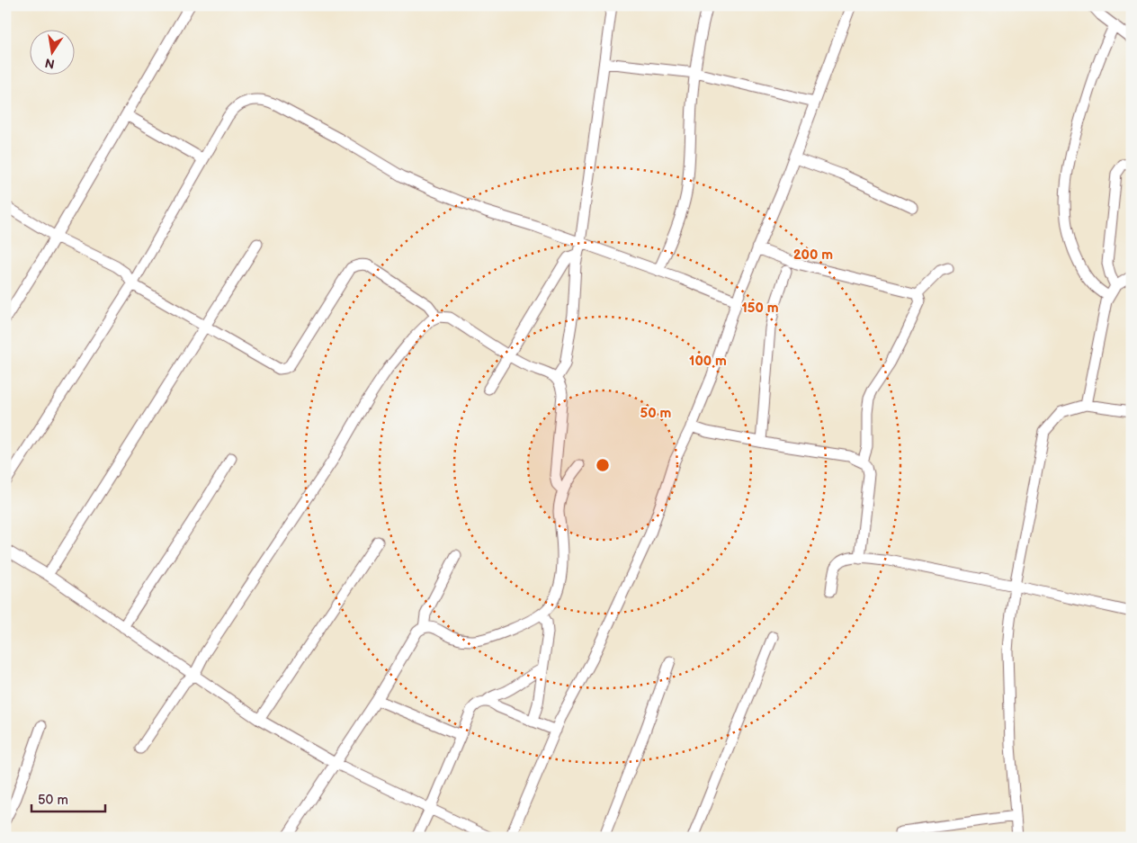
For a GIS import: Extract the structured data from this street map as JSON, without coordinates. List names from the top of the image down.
{
  "scale_bar": "50 m",
  "north": "bottom",
  "rings": [
    "200 m",
    "150 m",
    "100 m",
    "50 m"
  ]
}
